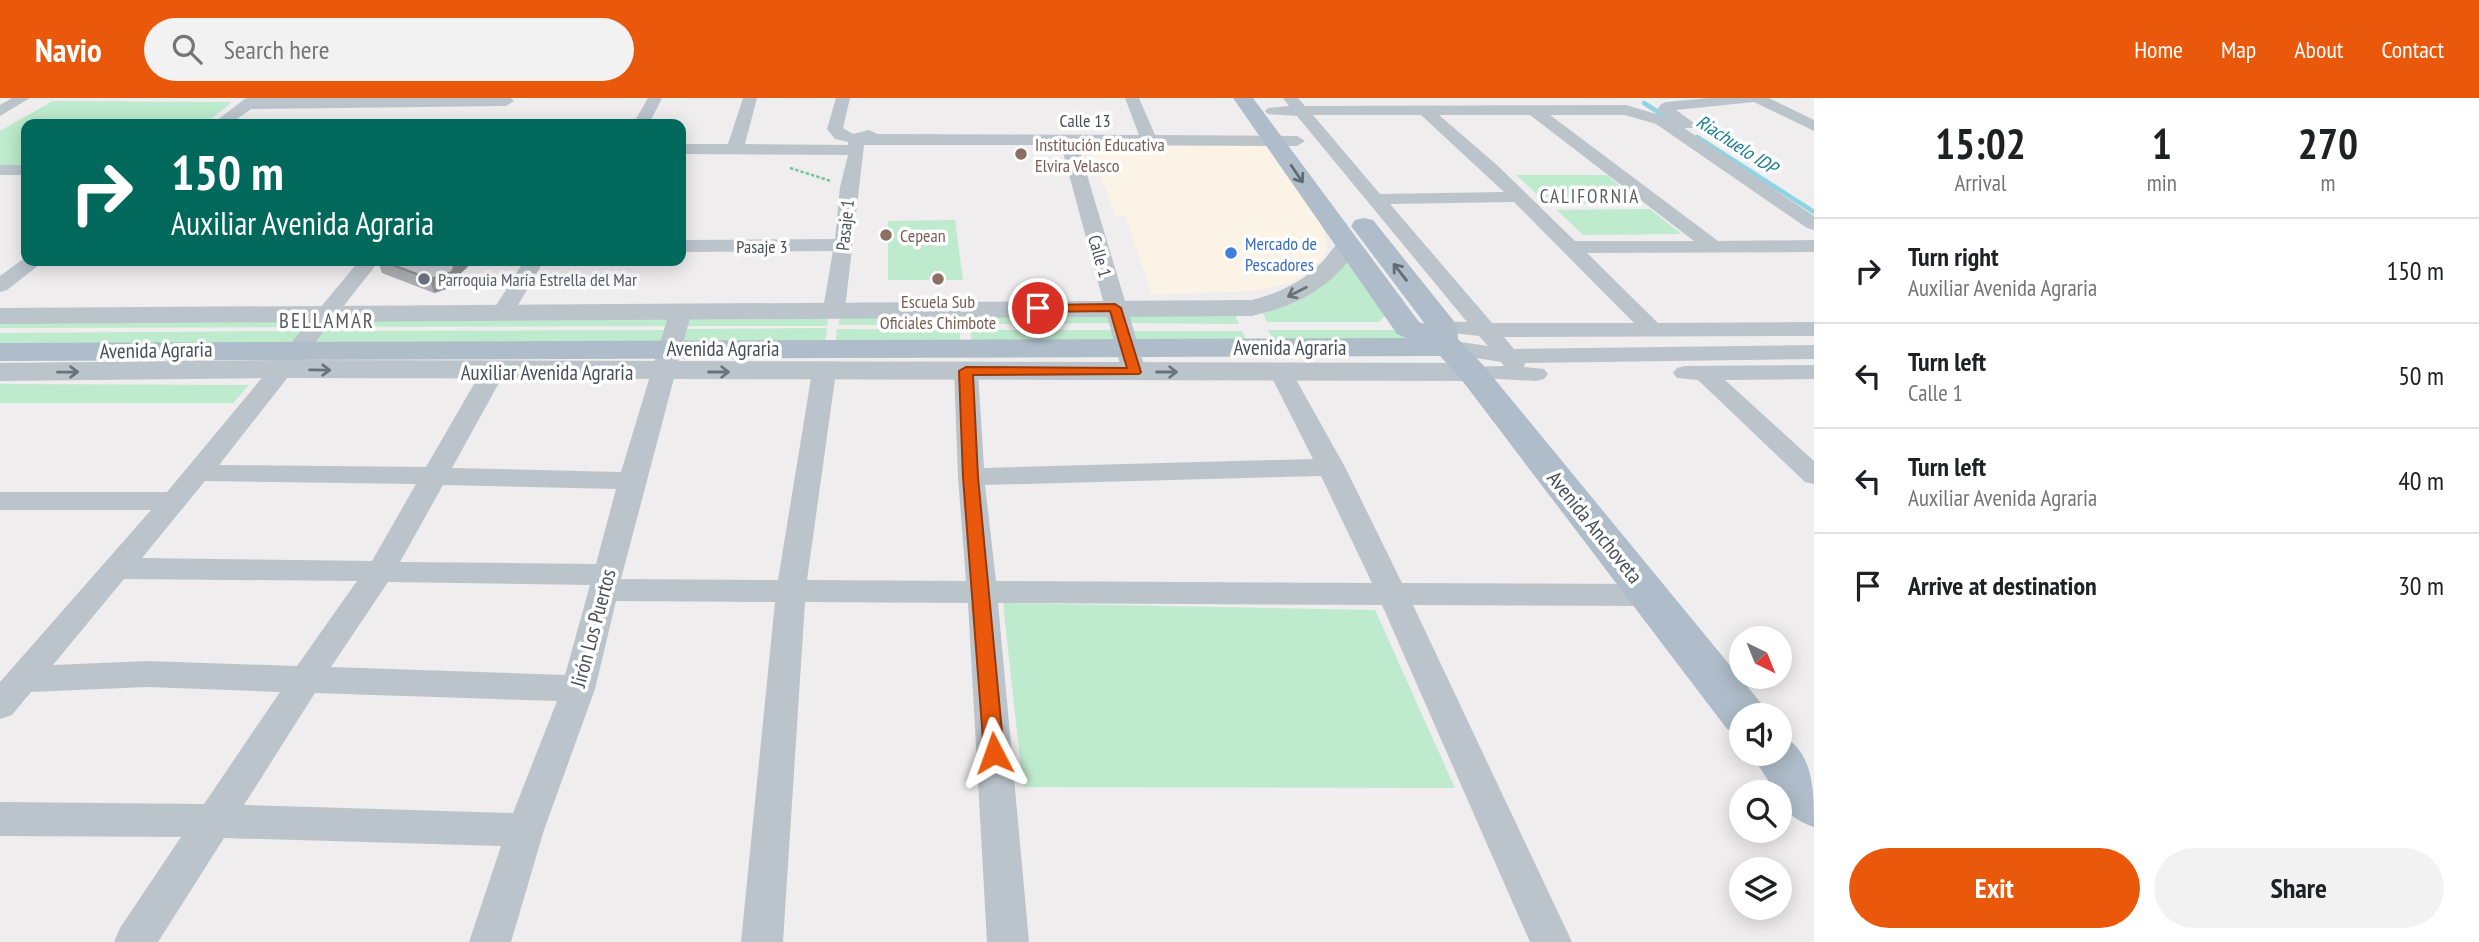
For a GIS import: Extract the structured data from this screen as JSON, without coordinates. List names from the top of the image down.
{
  "streets": {
    "main road": ["Avenida Agraria", "Avenida Anchoveta"],
    "street": [
      "Calle 13",
      "Pasaje 1",
      "Pasaje 3",
      "Calle 1",
      "Auxiliar Avenida Agraria",
      "Jirón Los Puertos"
    ]
  },
  "crossings": [
    ["Calle 13", "Pasaje 1"],
    ["Calle 13", "Calle 1"],
    ["Calle 13", "Avenida Anchoveta"],
    ["Pasaje 1", "Pasaje 3"],
    ["Pasaje 1", "Auxiliar Avenida Agraria"],
    ["Calle 1", "Avenida Agraria"],
    ["Calle 1", "Auxiliar Avenida Agraria"],
    ["Avenida Agraria", "Auxiliar Avenida Agraria"],
    ["Avenida Agraria", "Avenida Anchoveta"],
    ["Avenida Agraria", "Jirón Los Puertos"],
    ["Auxiliar Avenida Agraria", "Avenida Anchoveta"],
    ["Auxiliar Avenida Agraria", "Jirón Los Puertos"]
  ],
  "districts": ["CALIFORNIA", "BELLAMAR"],
  "water": ["Riachuelo IDP"],
  "places": [
    "Institución Educativa Elvira Velasco",
    "Cepean",
    "Mercado de Pescadores",
    "Parroquia María Estrella del Mar",
    "Escuela Sub Oficiales Chimbote"
  ],
  "north": "bottom right",
  "page": {
    "header": "Navio",
    "search": "Search here",
    "nav": [
      "Home",
      "Map",
      "About",
      "Contact"
    ],
    "eta": [
      "15:02",
      "Arrival",
      "1",
      "min",
      "270",
      "m"
    ],
    "turn": ["150 m", "Auxiliar Avenida Agraria"],
    "list": [
      {
        "name": "Turn right",
        "note": "Auxiliar Avenida Agraria",
        "value": "150 m"
      },
      {
        "name": "Turn left",
        "note": "Calle 1",
        "value": "50 m"
      },
      {
        "name": "Turn left",
        "note": "Auxiliar Avenida Agraria",
        "value": "40 m"
      },
      {
        "name": "Arrive at destination",
        "value": "30 m"
      }
    ],
    "buttons": ["Exit", "Share"]
  }
}
